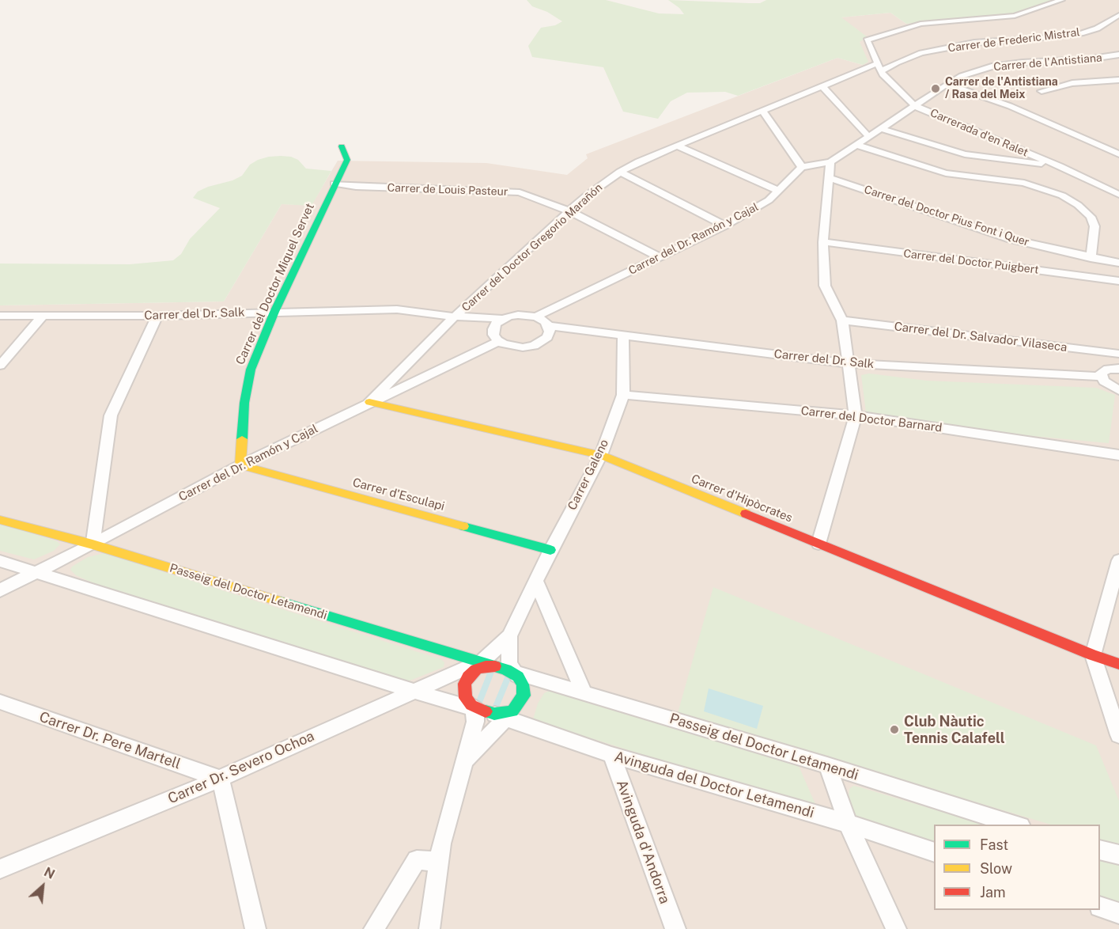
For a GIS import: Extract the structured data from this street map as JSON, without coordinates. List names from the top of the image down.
{
  "streets": {
    "street": [
      "Carrer de Frederic Mistral",
      "Carrer de l'Antistiana",
      "Carrerada d'en Ralet",
      "Carrer de Louis Pasteur",
      "Carrer del Doctor Pius Font i Quer",
      "Carrer del Dr. Ramón y Cajal",
      "Carrer del Doctor Gregorio Marañón",
      "Carrer del Doctor Puigbert",
      "Carrer del Doctor Miquel Servet",
      "Carrer del Dr. Salk",
      "Carrer del Dr. Salvador Vilaseca",
      "Carrer del Doctor Barnard",
      "Carrer Galeno",
      "Carrer d'Esculapi",
      "Carrer d'Hipòcrates",
      "Passeig del Doctor Letamendi",
      "Carrer Dr. Pere Martell",
      "Carrer Dr. Severo Ochoa",
      "Avinguda del Doctor Letamendi",
      "Avinguda d'Andorra"
    ]
  },
  "crossings": [
    ["Carrer de Frederic Mistral", "Carrerada d'en Ralet"],
    ["Carrer de Frederic Mistral", "Carrer del Doctor Gregorio Marañón"],
    ["Carrer de l'Antistiana", "Carrerada d'en Ralet"],
    ["Carrerada d'en Ralet", "Carrer del Doctor Gregorio Marañón"],
    ["Carrer de Louis Pasteur", "Carrer del Dr. Ramón y Cajal"],
    ["Carrer de Louis Pasteur", "Carrer del Doctor Gregorio Marañón"],
    ["Carrer de Louis Pasteur", "Carrer del Doctor Miquel Servet"],
    ["Carrer del Dr. Ramón y Cajal", "Carrer del Doctor Gregorio Marañón"],
    ["Carrer del Dr. Ramón y Cajal", "Carrer del Doctor Miquel Servet"],
    ["Carrer del Dr. Ramón y Cajal", "Carrer del Dr. Salk"],
    ["Carrer del Dr. Ramón y Cajal", "Carrer d'Esculapi"],
    ["Carrer del Dr. Ramón y Cajal", "Carrer d'Hipòcrates"],
    ["Carrer del Dr. Ramón y Cajal", "Passeig del Doctor Letamendi"],
    ["Carrer del Doctor Gregorio Marañón", "Carrer del Dr. Salk"],
    ["Carrer del Doctor Gregorio Marañón", "Carrer d'Hipòcrates"],
    ["Carrer del Doctor Miquel Servet", "Carrer del Dr. Salk"],
    ["Carrer del Doctor Miquel Servet", "Carrer d'Esculapi"],
    ["Carrer del Dr. Salk", "Carrer Galeno"],
    ["Carrer del Doctor Barnard", "Carrer Galeno"],
    ["Carrer Galeno", "Carrer d'Esculapi"],
    ["Carrer Galeno", "Carrer d'Hipòcrates"],
    ["Carrer Galeno", "Passeig del Doctor Letamendi"],
    ["Carrer Galeno", "Carrer Dr. Severo Ochoa"],
    ["Passeig del Doctor Letamendi", "Carrer Dr. Severo Ochoa"],
    ["Carrer Dr. Pere Martell", "Carrer Dr. Severo Ochoa"],
    ["Avinguda del Doctor Letamendi", "Avinguda d'Andorra"]
  ],
  "places": ["Carrer de l'Antistiana / Rasa del Meix", "Club Nàutic Tennis Calafell"],
  "legend": ["Fast", "Slow", "Jam"],
  "north": "top right"
}
